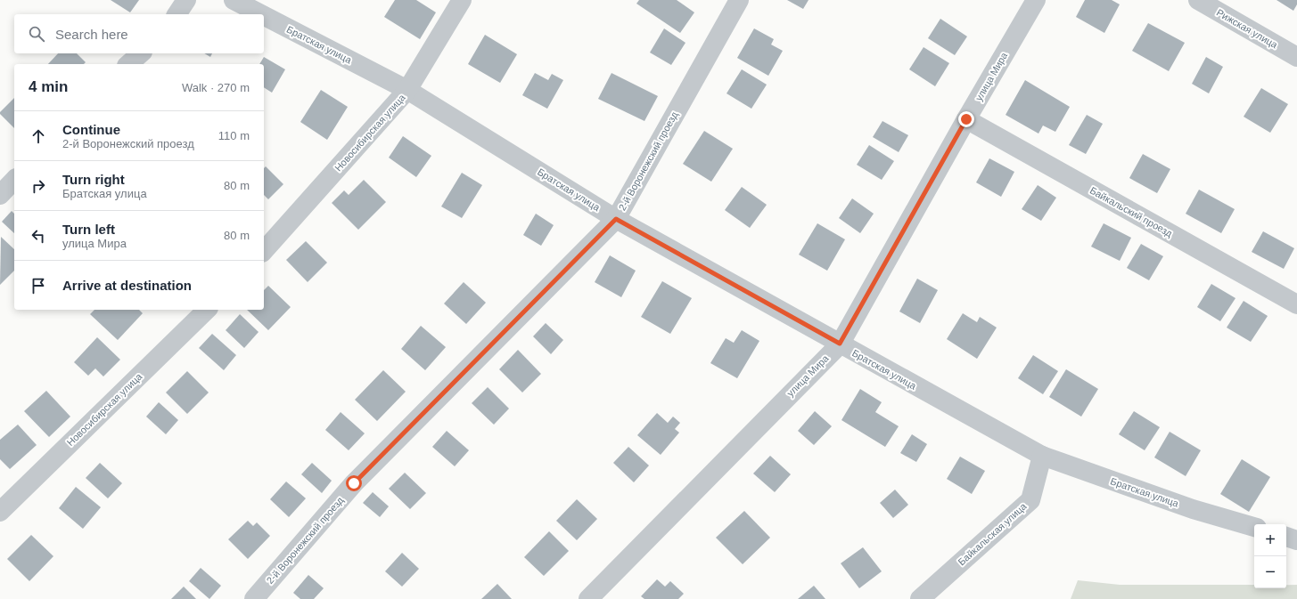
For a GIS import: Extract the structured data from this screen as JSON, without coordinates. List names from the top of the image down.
{
  "streets": {
    "street": [
      "Рижская улица",
      "Братская улица",
      "улица Мира",
      "Новосибирская улица",
      "2-й Воронежский проезд",
      "Байкальский проезд",
      "Байкальская улица"
    ]
  },
  "crossings": [
    ["Братская улица", "улица Мира"],
    ["Братская улица", "Новосибирская улица"],
    ["Братская улица", "2-й Воронежский проезд"],
    ["Братская улица", "Байкальская улица"],
    ["улица Мира", "Байкальский проезд"]
  ],
  "page": {
    "search": "Search here",
    "heading": ["4 min", "Walk · 270 m"],
    "list": [
      ["Continue", "2-й Воронежский проезд", "110 m"],
      ["Turn right", "Братская улица", "80 m"],
      ["Turn left", "улица Мира", "80 m"],
      "Arrive at destination"
    ],
    "map_buttons": ["+", "−"]
  }
}
